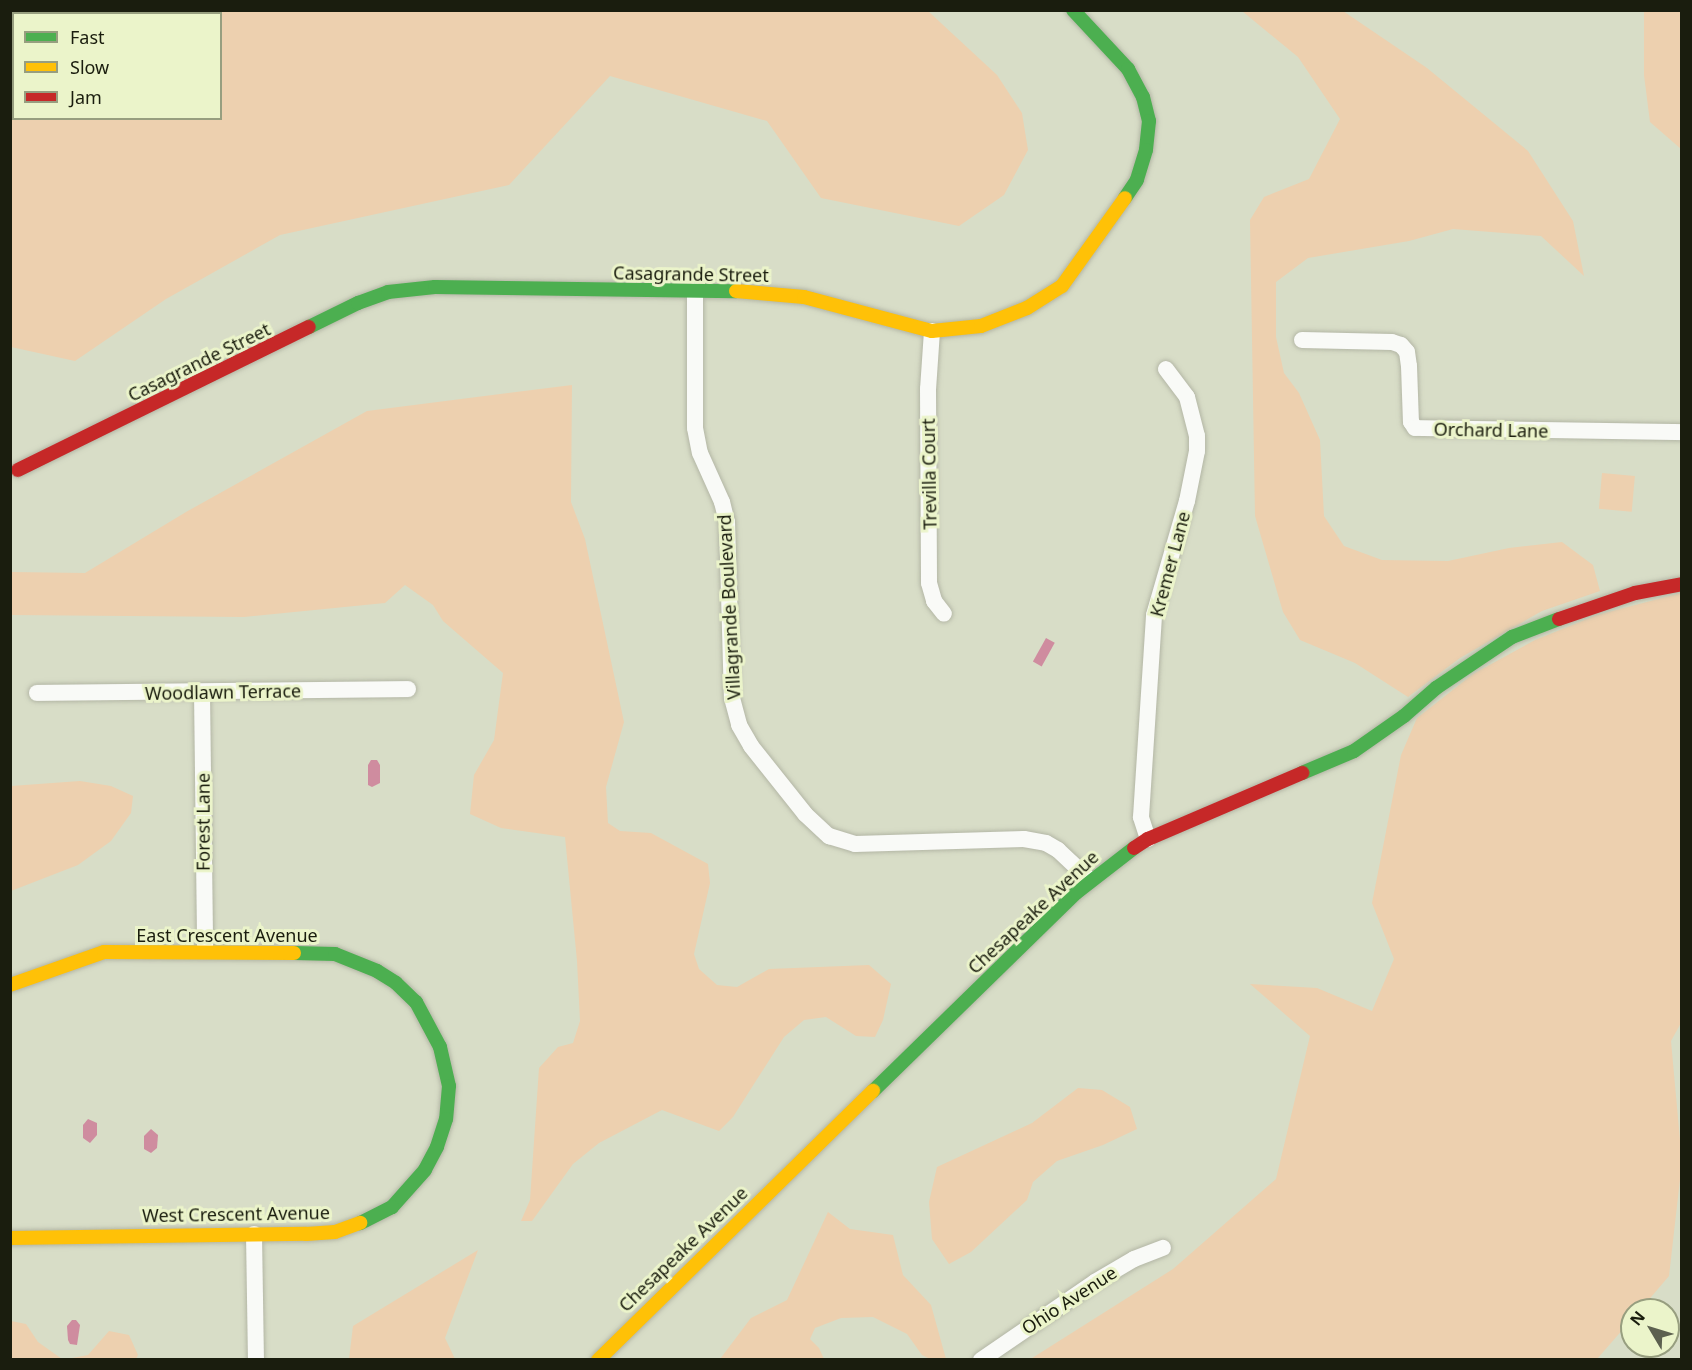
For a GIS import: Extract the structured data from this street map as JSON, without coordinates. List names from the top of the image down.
{
  "streets": {
    "street": [
      "Casagrande Street",
      "Orchard Lane",
      "Trevilla Court",
      "Kremer Lane",
      "Villagrande Boulevard",
      "Woodlawn Terrace",
      "Forest Lane",
      "Chesapeake Avenue",
      "East Crescent Avenue",
      "West Crescent Avenue",
      "Ohio Avenue"
    ]
  },
  "crossings": [
    ["Casagrande Street", "Trevilla Court"],
    ["Casagrande Street", "Villagrande Boulevard"],
    ["Kremer Lane", "Chesapeake Avenue"],
    ["Villagrande Boulevard", "Chesapeake Avenue"],
    ["Woodlawn Terrace", "Forest Lane"],
    ["Forest Lane", "East Crescent Avenue"],
    ["East Crescent Avenue", "West Crescent Avenue"]
  ],
  "legend": ["Fast", "Slow", "Jam"],
  "north": "top left"
}
